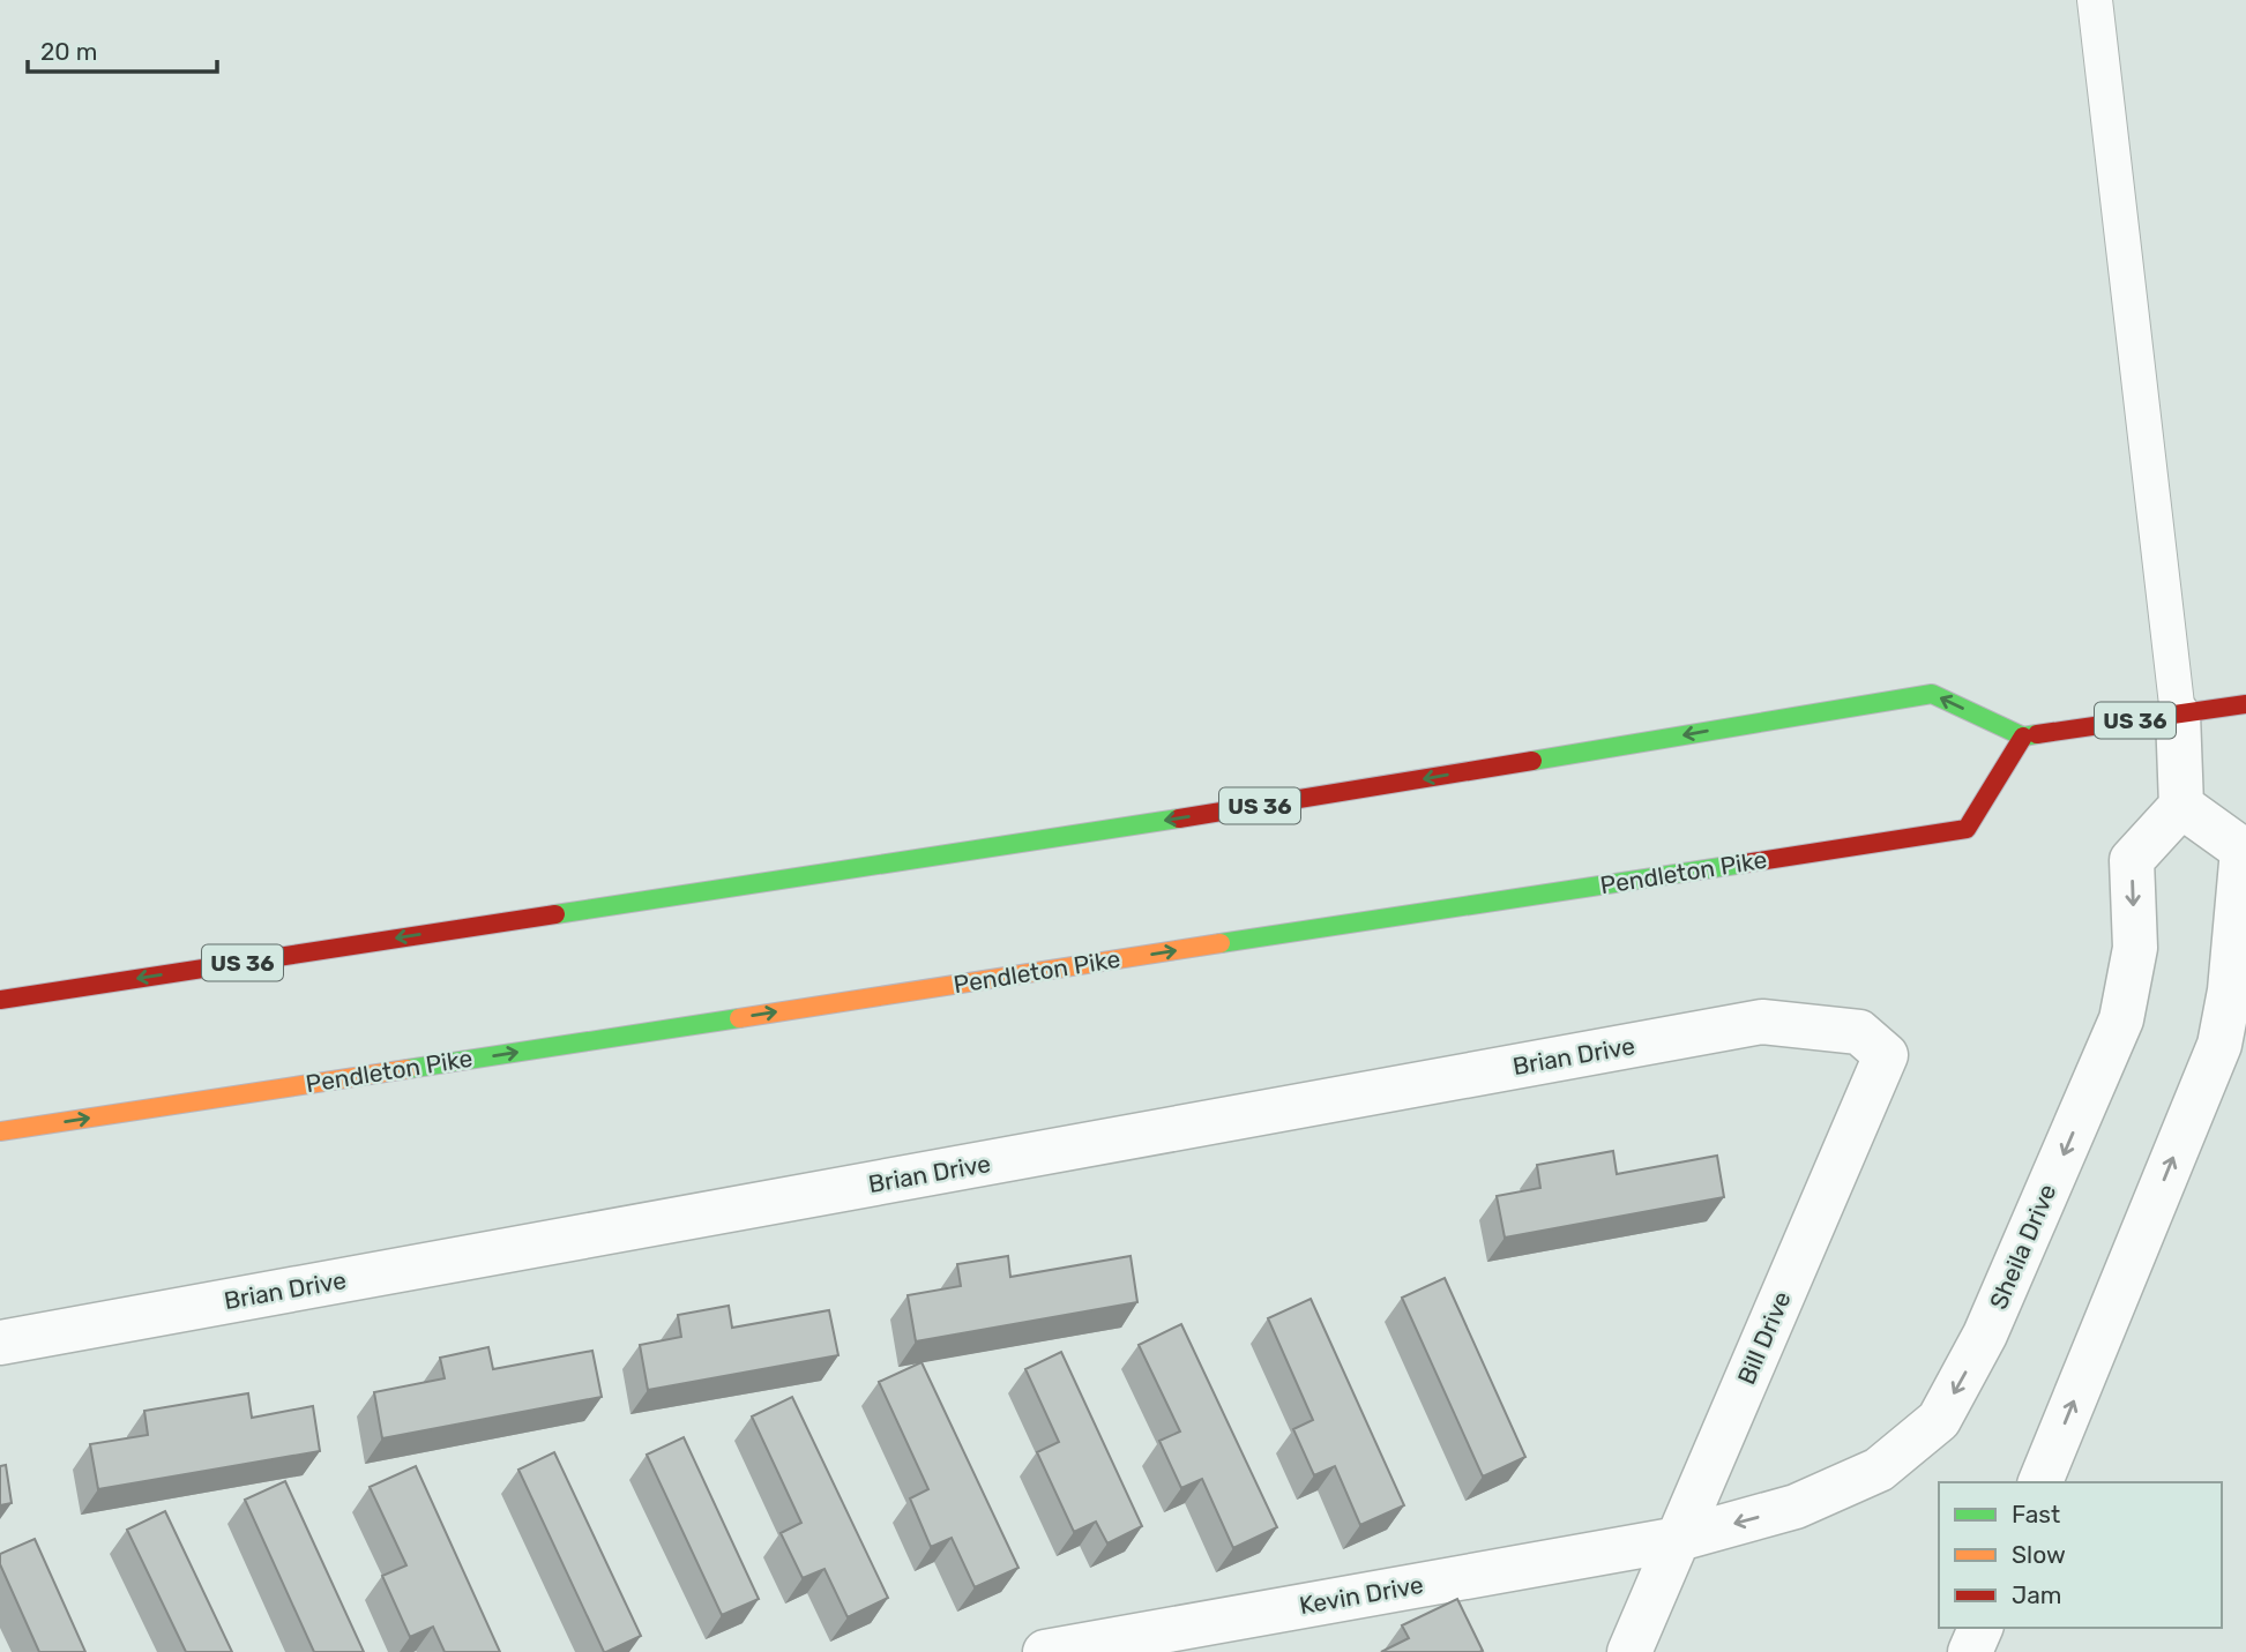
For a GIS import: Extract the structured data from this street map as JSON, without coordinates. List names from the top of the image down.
{
  "streets": {
    "main road": ["US 36", "Pendleton Pike"],
    "street": [
      "Brian Drive",
      "Sheila Drive",
      "Bill Drive",
      "Kevin Drive"
    ]
  },
  "crossings": [
    ["US 36", "Pendleton Pike"],
    ["Brian Drive", "Bill Drive"],
    ["Sheila Drive", "Bill Drive"],
    ["Sheila Drive", "Kevin Drive"],
    ["Bill Drive", "Kevin Drive"]
  ],
  "one_way": ["Sheila Drive"],
  "legend": ["Fast", "Slow", "Jam"],
  "scale_bar": "20 m"
}
